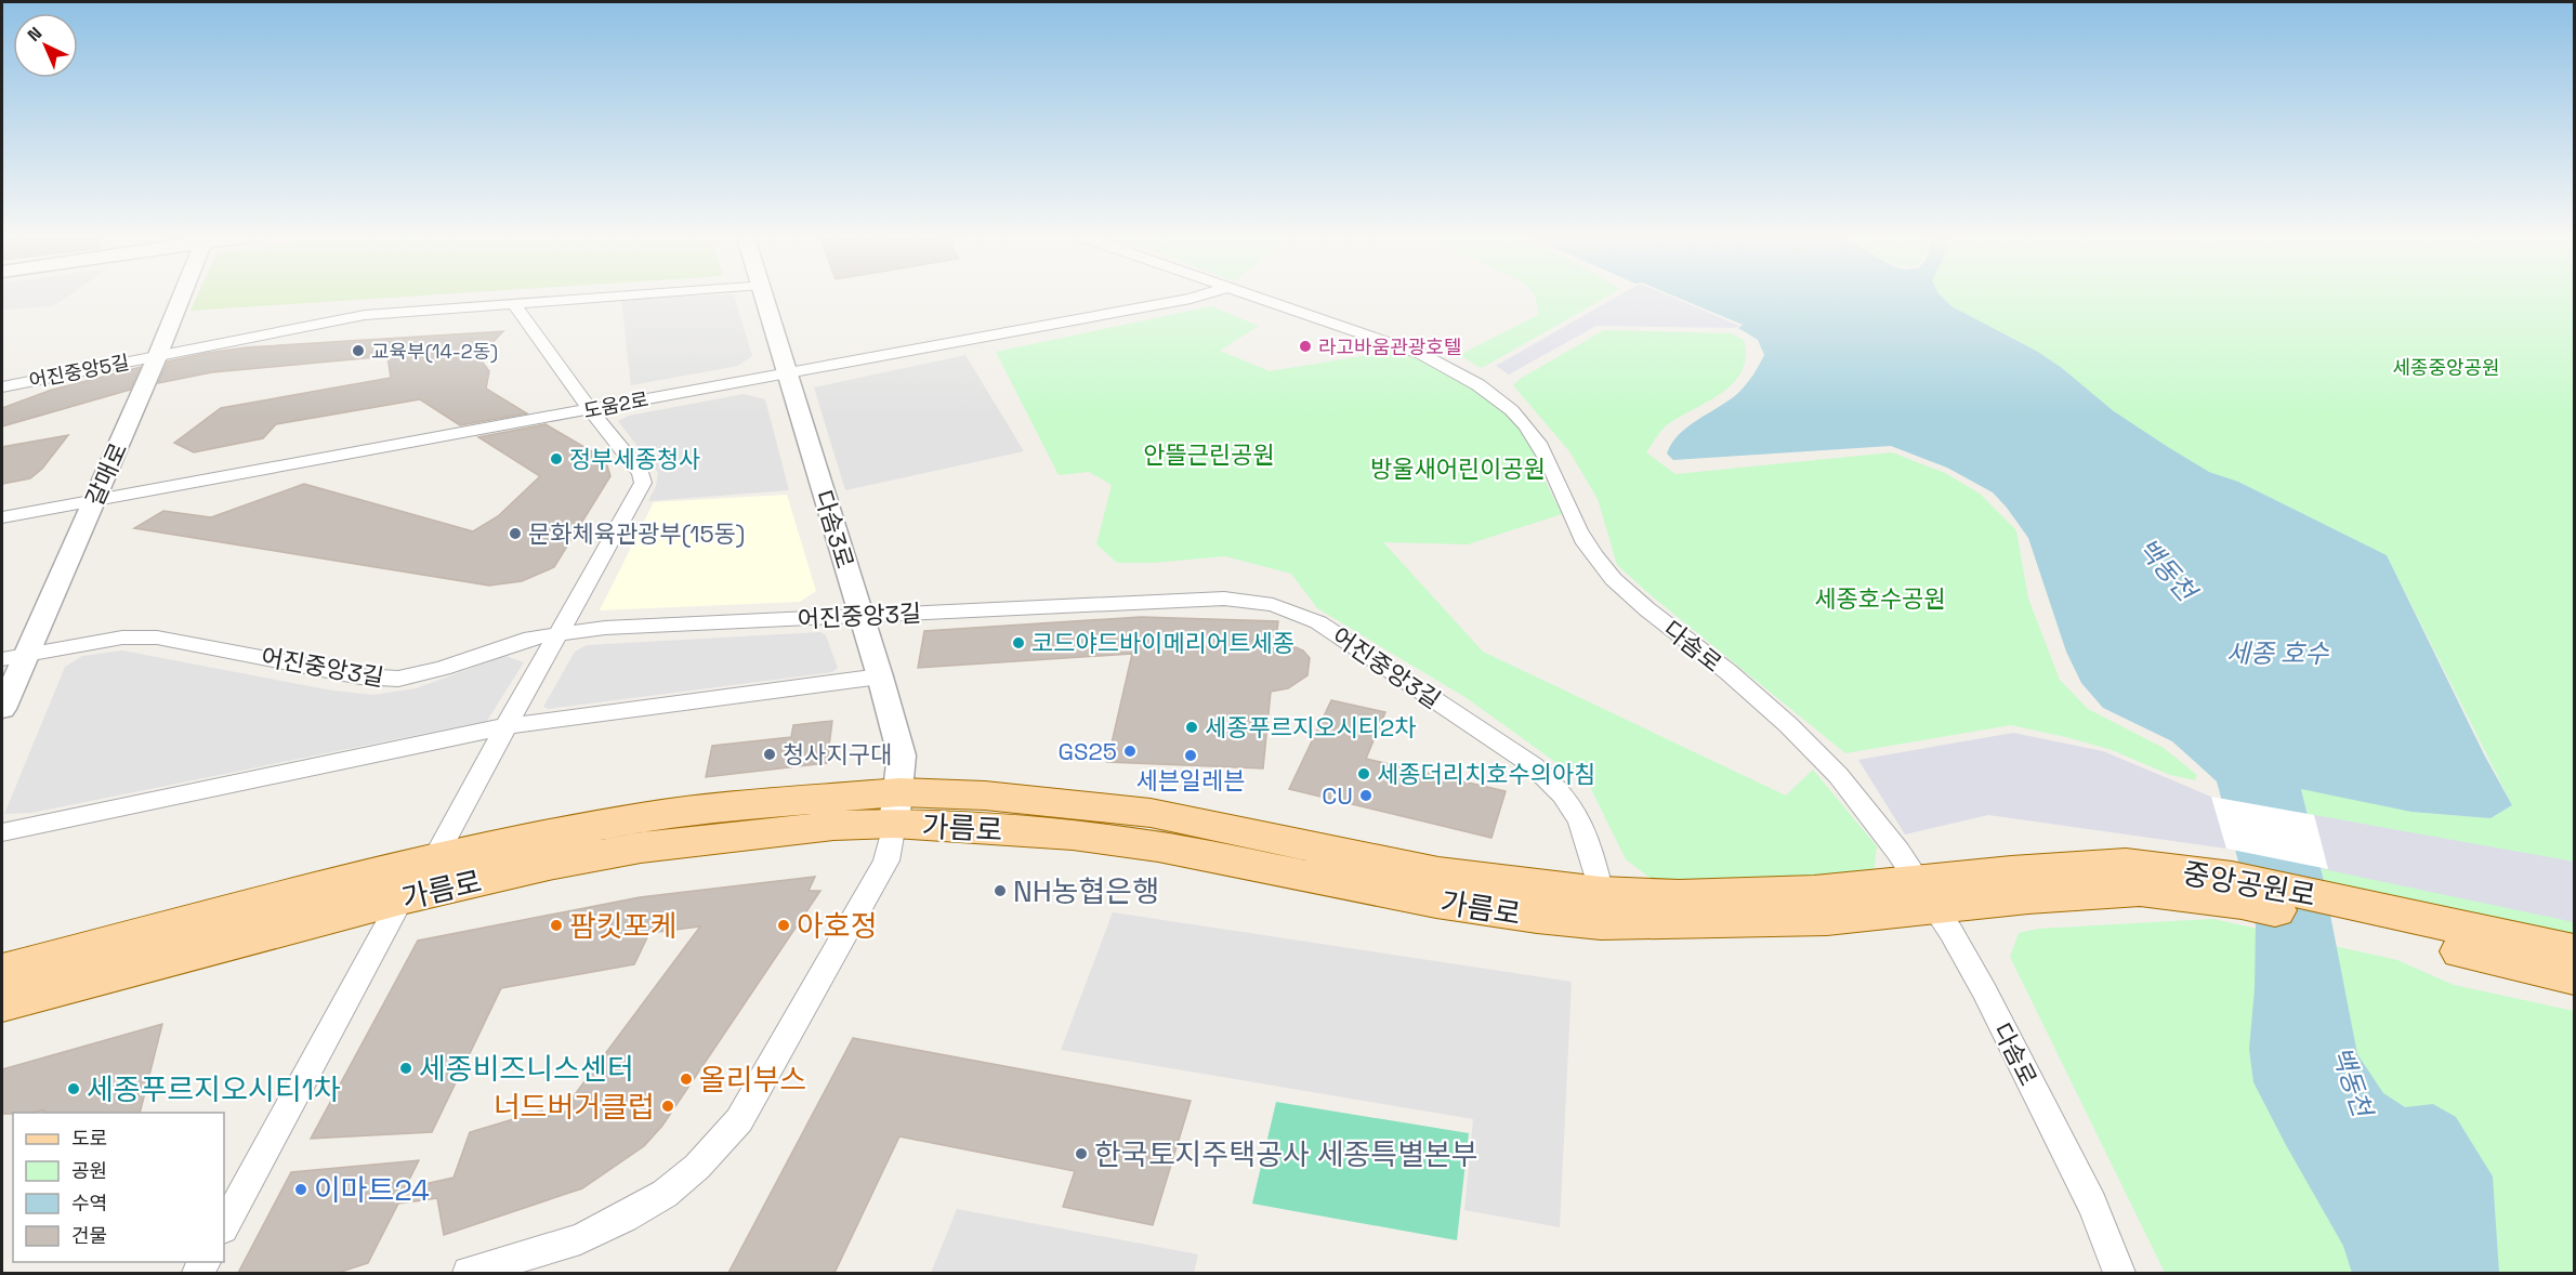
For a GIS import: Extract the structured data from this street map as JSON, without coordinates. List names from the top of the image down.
{
  "streets": {
    "main road": ["가름로", "중앙공원로"],
    "street": [
      "어진중앙5길",
      "도움2로",
      "갈매로",
      "다솜3로",
      "어진중앙3길",
      "다솜로"
    ]
  },
  "crossings": [
    ["어진중앙5길", "갈매로"],
    ["도움2로", "갈매로"],
    ["도움2로", "다솜3로"],
    ["갈매로", "어진중앙3길"],
    ["다솜3로", "어진중앙3길"],
    ["다솜3로", "가름로"],
    ["어진중앙3길", "가름로"],
    ["다솜로", "가름로"],
    ["다솜로", "중앙공원로"],
    ["가름로", "중앙공원로"]
  ],
  "water": ["백동천", "세종 호수"],
  "parks": [
    "세종중앙공원",
    "안뜰근린공원",
    "방울새어린이공원",
    "세종호수공원"
  ],
  "places": [
    "라고바움관광호텔",
    "교육부(14-2동)",
    "정부세종청사",
    "문화체육관광부(15동)",
    "코드야드바이메리어트세종",
    "세종푸르지오시티2차",
    "GS25",
    "청사지구대",
    "세븐일레븐",
    "세종더리치호수의아침",
    "CU",
    "NH농협은행",
    "팜킷포케",
    "아호정",
    "세종비즈니스센터",
    "올리부스",
    "세종푸르지오시티1차",
    "너드버거클럽",
    "한국토지주택공사 세종특별본부",
    "이마트24"
  ],
  "legend": [
    "도로",
    "공원",
    "수역",
    "건물"
  ],
  "north": "top left"
}
